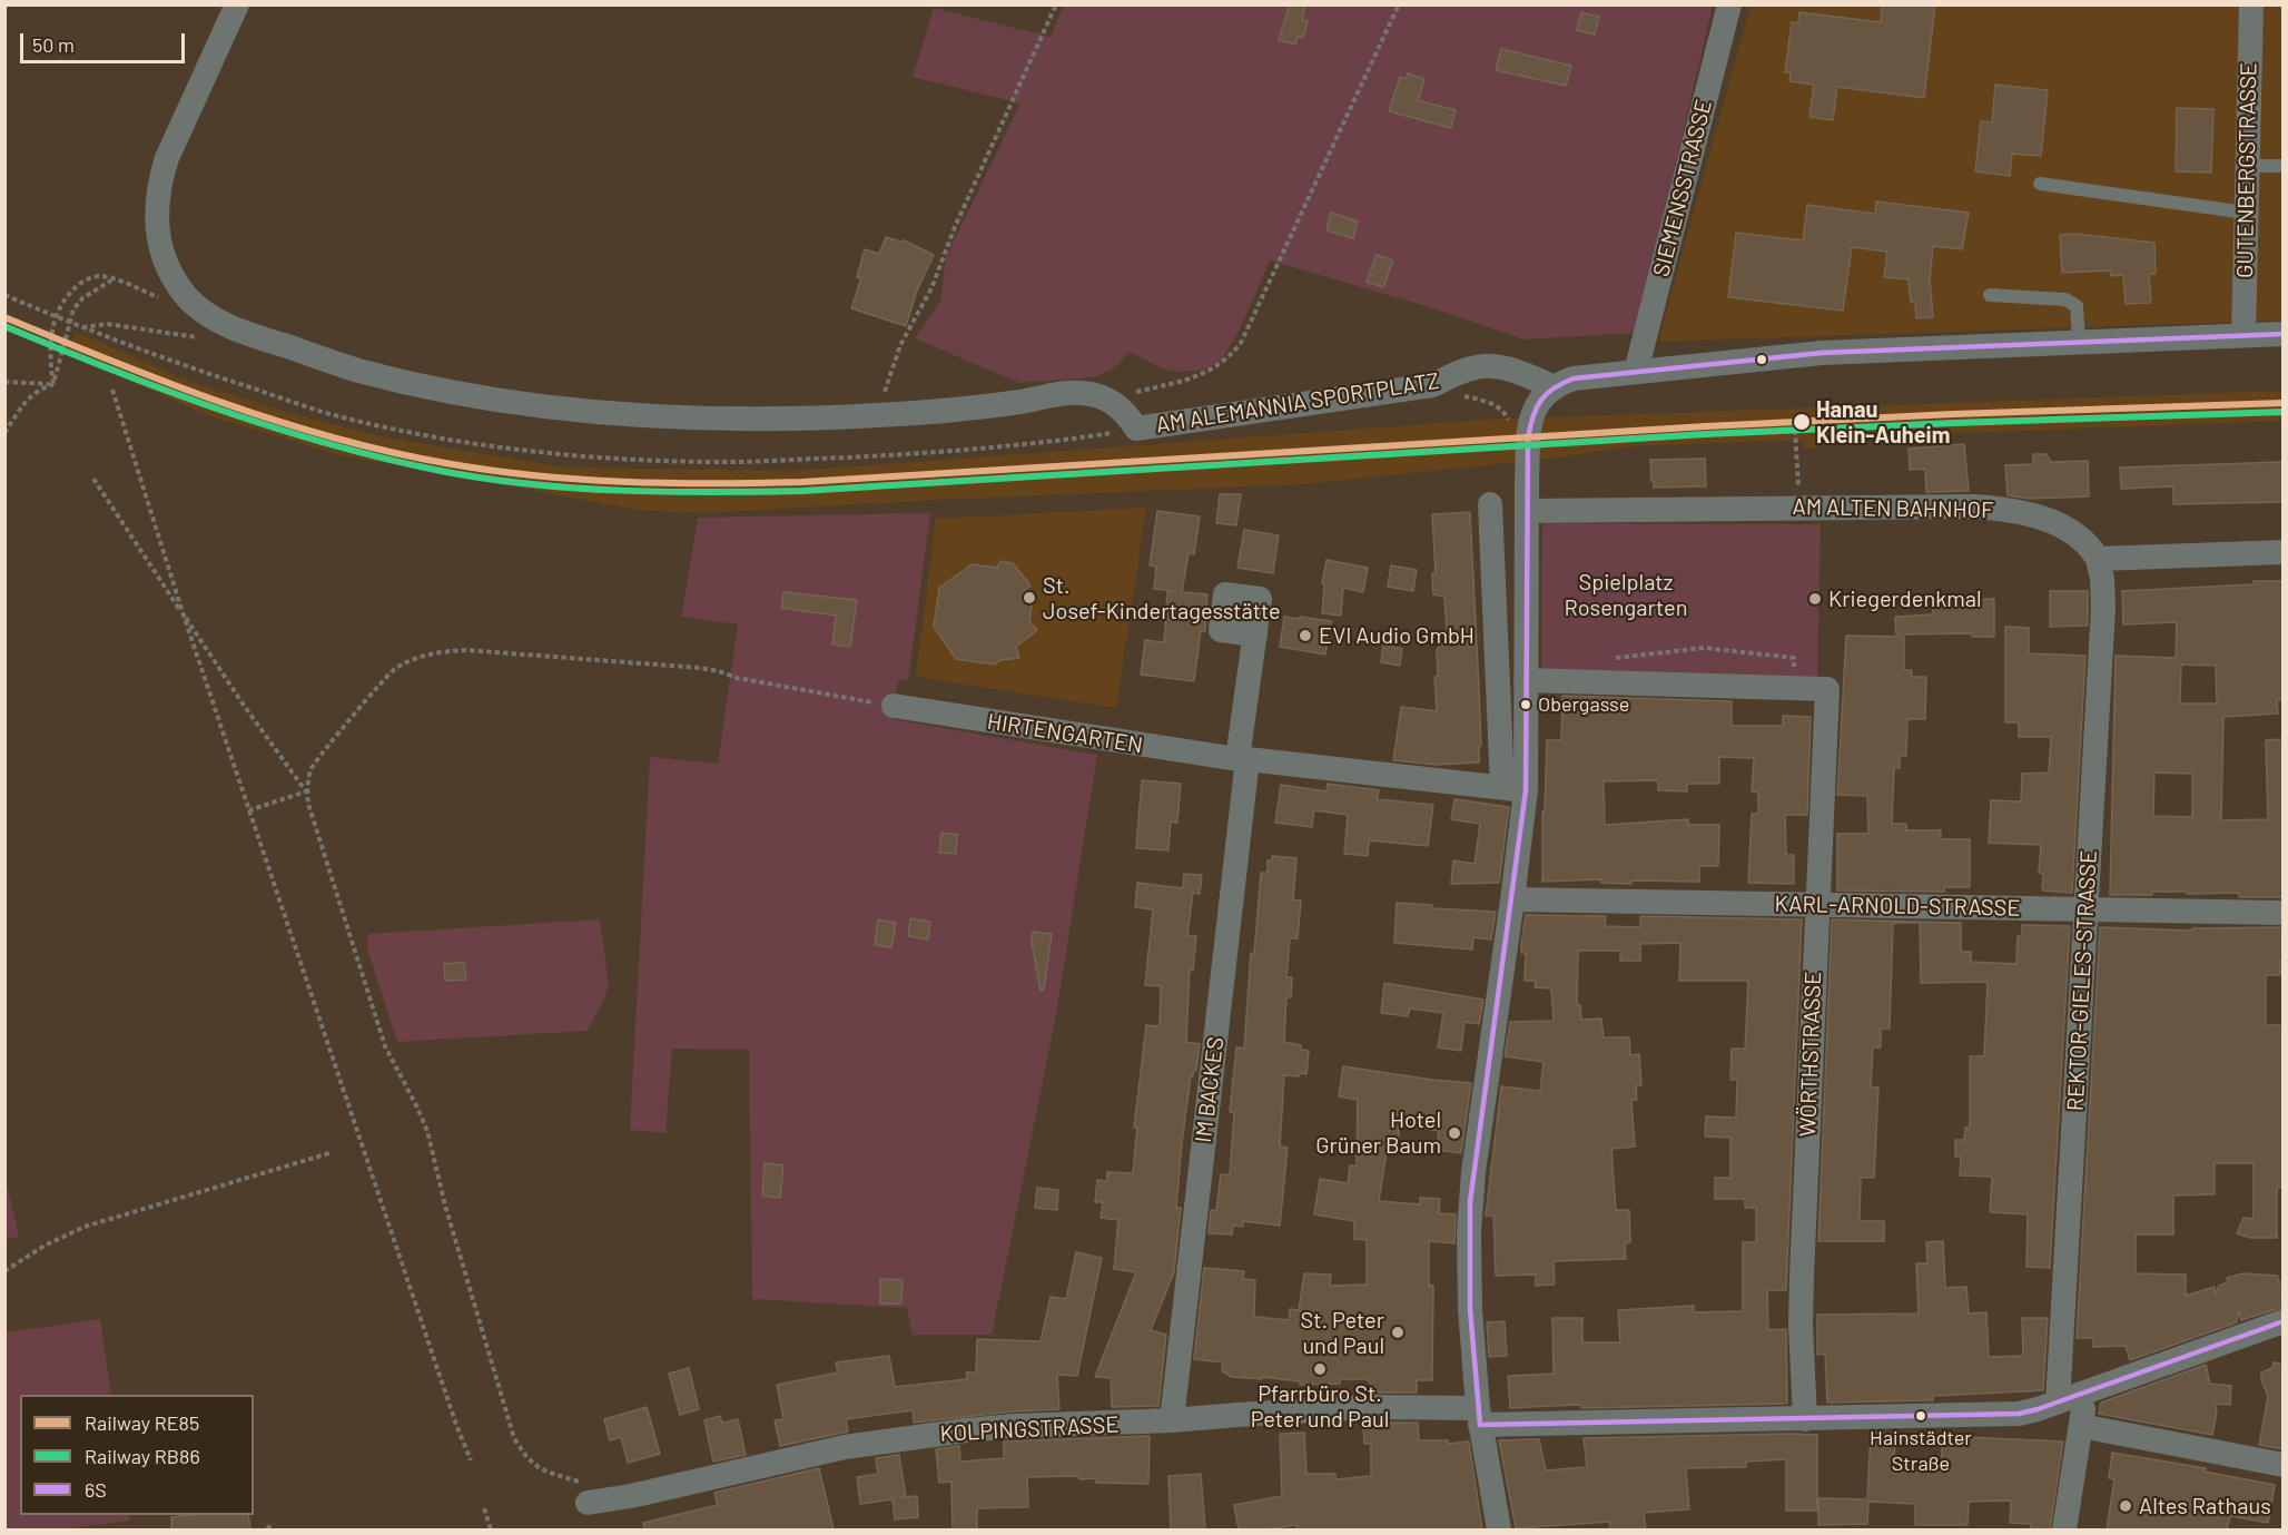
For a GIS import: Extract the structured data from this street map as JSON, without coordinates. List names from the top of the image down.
{
  "streets": {
    "street": [
      "GUTENBERGSTRASSE",
      "SIEMENSSTRASSE",
      "AM ALEMANNIA SPORTPLATZ",
      "AM ALTEN BAHNHOF",
      "HIRTENGARTEN",
      "KARL-ARNOLD-STRASSE",
      "REKTOR-GIELES-STRASSE",
      "WÖRTHSTRASSE",
      "IM BACKES",
      "KOLPINGSTRASSE"
    ]
  },
  "crossings": [
    ["AM ALTEN BAHNHOF", "REKTOR-GIELES-STRASSE"],
    ["HIRTENGARTEN", "IM BACKES"],
    ["KARL-ARNOLD-STRASSE", "REKTOR-GIELES-STRASSE"],
    ["KARL-ARNOLD-STRASSE", "WÖRTHSTRASSE"],
    ["IM BACKES", "KOLPINGSTRASSE"]
  ],
  "parks": ["Spielplatz Rosengarten"],
  "places": [
    "Hanau Klein-Auheim",
    "St. Josef-Kindertagesstätte",
    "Kriegerdenkmal",
    "EVI Audio GmbH",
    "Obergasse",
    "Hotel Grüner Baum",
    "St. Peter und Paul",
    "Pfarrbüro St. Peter und Paul",
    "Hainstädter Straße",
    "Altes Rathaus"
  ],
  "lines": ["rail line RE85", "rail line RB86", "transit line 6S"],
  "legend": ["Railway RE85", "Railway RB86", "6S"],
  "scale_bar": "50 m"
}
